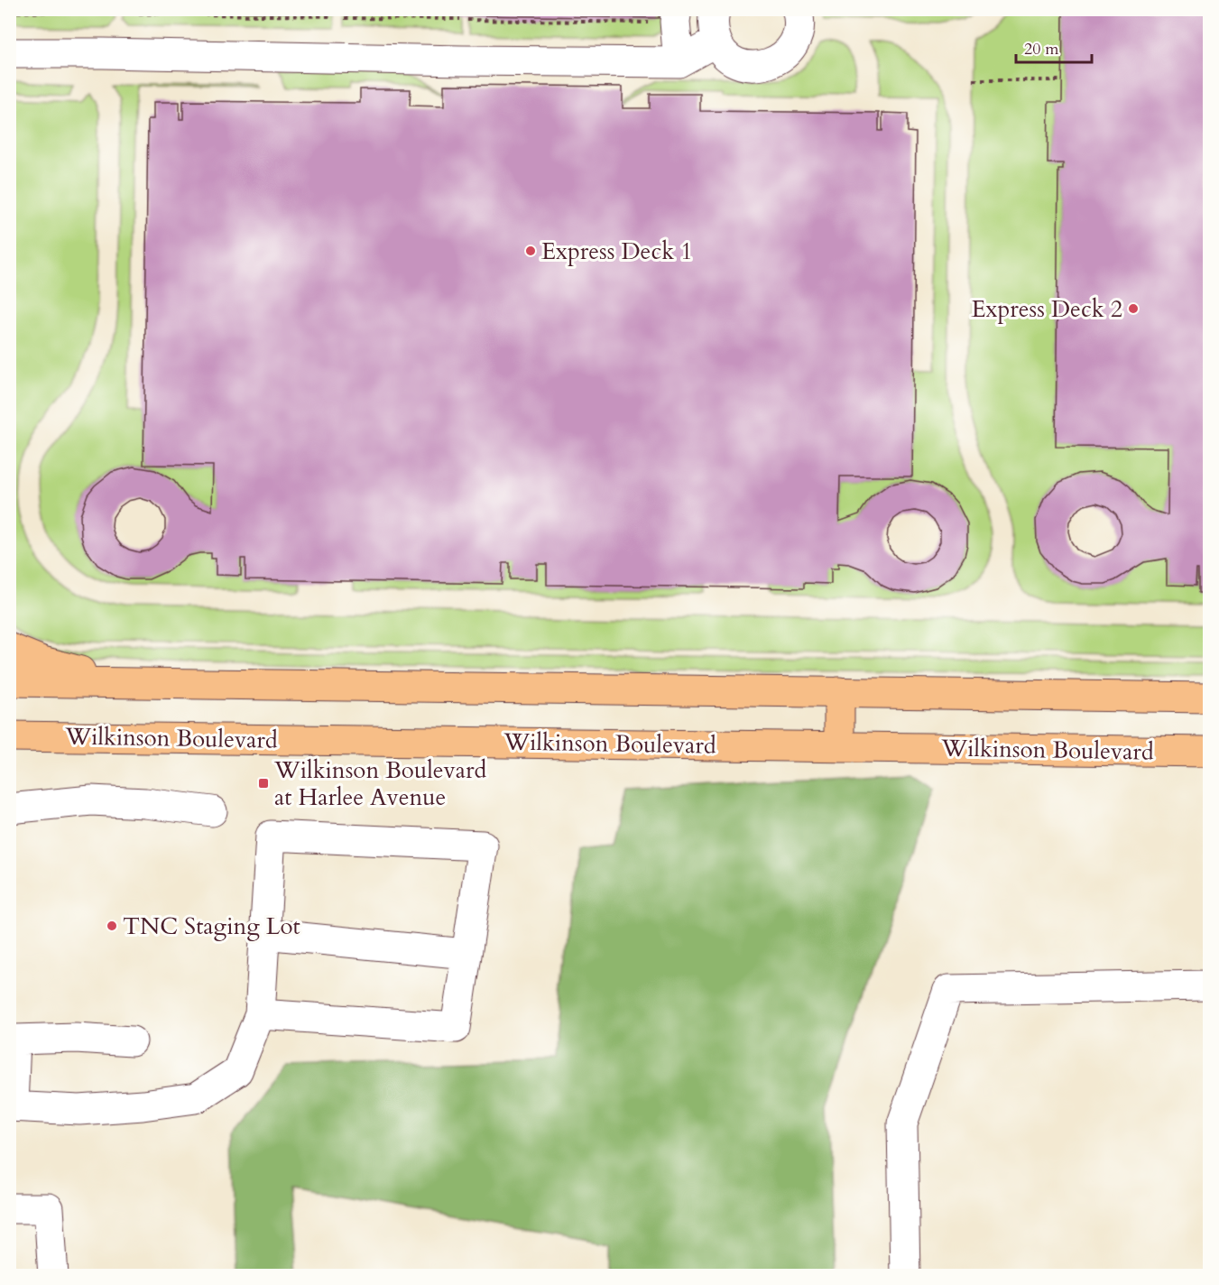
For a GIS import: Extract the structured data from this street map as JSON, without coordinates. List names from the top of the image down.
{
  "streets": {
    "main road": ["Wilkinson Boulevard"]
  },
  "places": {
    "other": ["Express Deck 1", "Express Deck 2", "TNC Staging Lot"],
    "transit": ["Wilkinson Boulevard at Harlee Avenue"]
  },
  "scale_bar": "20 m"
}
